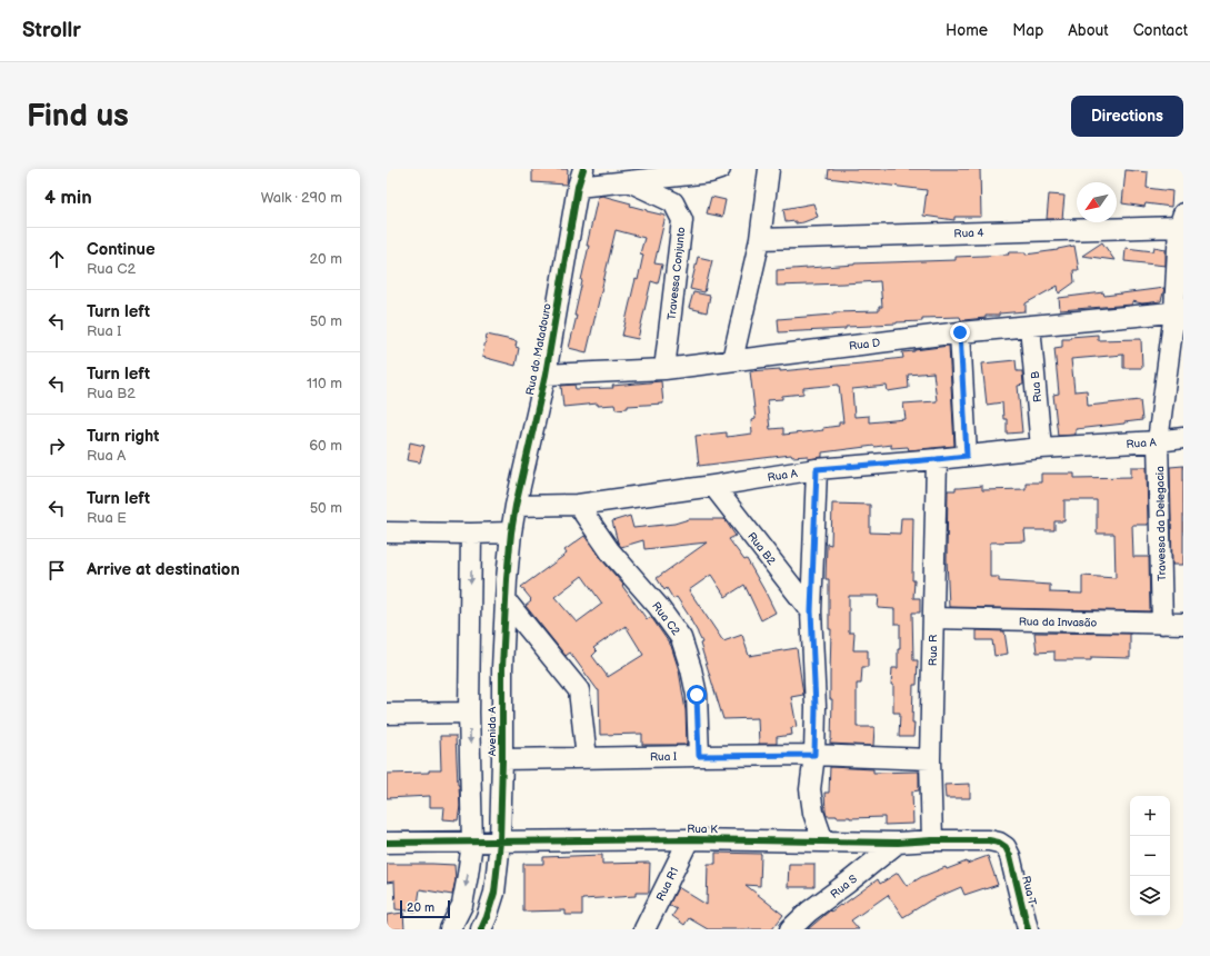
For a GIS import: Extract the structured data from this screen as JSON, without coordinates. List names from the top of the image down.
{
  "streets": {
    "street": [
      "Rua 4",
      "Travessa Conjunto",
      "Rua D",
      "Rua do Matadouro",
      "Rua B",
      "Rua A",
      "Travessa da Delegacia",
      "Rua B2",
      "Rua C2",
      "Rua da Invasão",
      "Rua R",
      "Avenida A",
      "Rua I",
      "Rua K",
      "Rua R1",
      "Rua S",
      "Rua T"
    ]
  },
  "crossings": [
    ["Rua 4", "Travessa da Delegacia"],
    ["Travessa Conjunto", "Rua D"],
    ["Rua D", "Rua do Matadouro"],
    ["Rua D", "Rua B"],
    ["Rua D", "Travessa da Delegacia"],
    ["Rua do Matadouro", "Rua A"],
    ["Rua do Matadouro", "Avenida A"],
    ["Rua B", "Rua A"],
    ["Rua A", "Travessa da Delegacia"],
    ["Rua A", "Rua B2"],
    ["Rua A", "Rua C2"],
    ["Rua A", "Rua R"],
    ["Travessa da Delegacia", "Rua da Invasão"],
    ["Rua C2", "Rua I"],
    ["Rua da Invasão", "Rua R"],
    ["Rua R", "Rua I"],
    ["Rua R", "Rua K"],
    ["Avenida A", "Rua I"],
    ["Avenida A", "Rua K"],
    ["Rua K", "Rua R1"],
    ["Rua K", "Rua S"],
    ["Rua K", "Rua T"]
  ],
  "scale_bar": "20 m",
  "north": "bottom left",
  "page": {
    "header": "Strollr",
    "nav": [
      "Home",
      "Map",
      "About",
      "Contact"
    ],
    "buttons": "Directions",
    "title": "Find us",
    "heading": ["4 min", "Walk · 290 m"],
    "list": [
      ["Continue", "Rua C2", "20 m"],
      ["Turn left", "Rua I", "50 m"],
      ["Turn left", "Rua B2", "110 m"],
      ["Turn right", "Rua A", "60 m"],
      ["Turn left", "Rua E", "50 m"],
      "Arrive at destination"
    ],
    "map_buttons": ["+", "−"],
    "scale": "20 m"
  }
}
